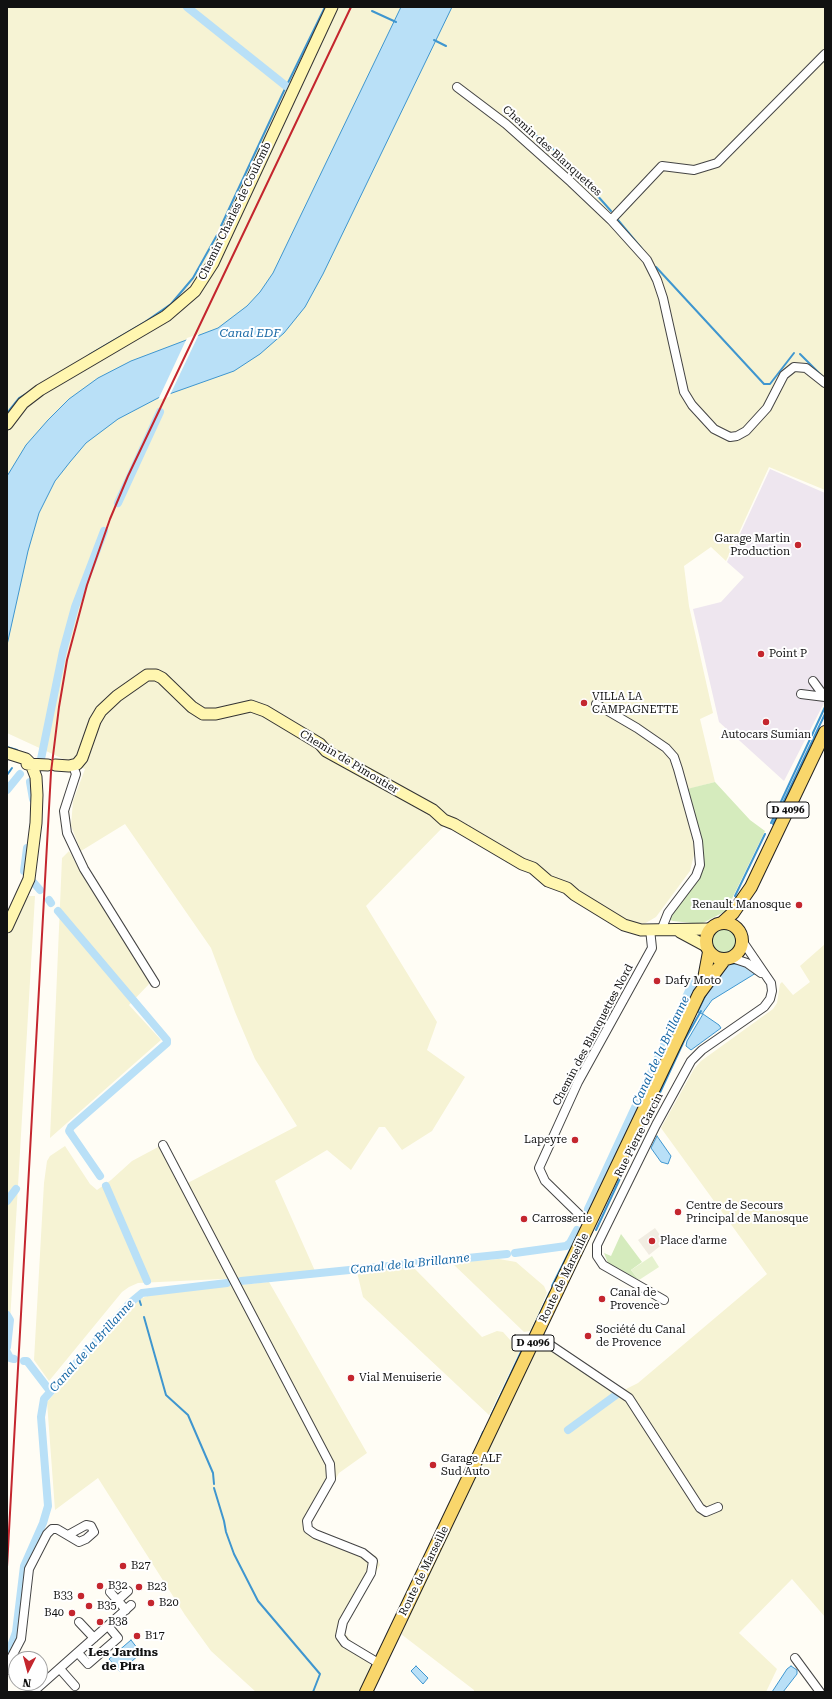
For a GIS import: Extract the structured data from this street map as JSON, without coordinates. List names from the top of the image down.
{
  "streets": {
    "main road": [
      "Chemin Charles de Coulomb",
      "Chemin de Pimoutier",
      "D 4096",
      "Route de Marseille"
    ],
    "street": ["Chemin des Blanquettes", "Chemin des Blanquettes Nord", "Rue Pierre Garcin"]
  },
  "crossings": [
    ["Chemin de Pimoutier", "D 4096"],
    ["Chemin de Pimoutier", "Chemin des Blanquettes Nord"],
    ["Chemin de Pimoutier", "Route de Marseille"],
    ["D 4096", "Route de Marseille"],
    ["Chemin des Blanquettes Nord", "Route de Marseille"]
  ],
  "districts": ["Les Jardins de Pira"],
  "water": ["Canal EDF", "Canal de la Brillanne"],
  "places": [
    "Garage Martin Production",
    "Point P",
    "VILLA LA CAMPAGNETTE",
    "Autocars Sumian",
    "Renault Manosque",
    "Dafy Moto",
    "Lapeyre",
    "Centre de Secours Principal de Manosque",
    "Carrosserie",
    "Place d'arme",
    "Canal de Provence",
    "Société du Canal de Provence",
    "Vial Menuiserie",
    "Garage ALF Sud Auto",
    "B27",
    "B32",
    "B23",
    "B33",
    "B20",
    "B35",
    "B40",
    "B38",
    "B17"
  ],
  "north": "bottom"
}
